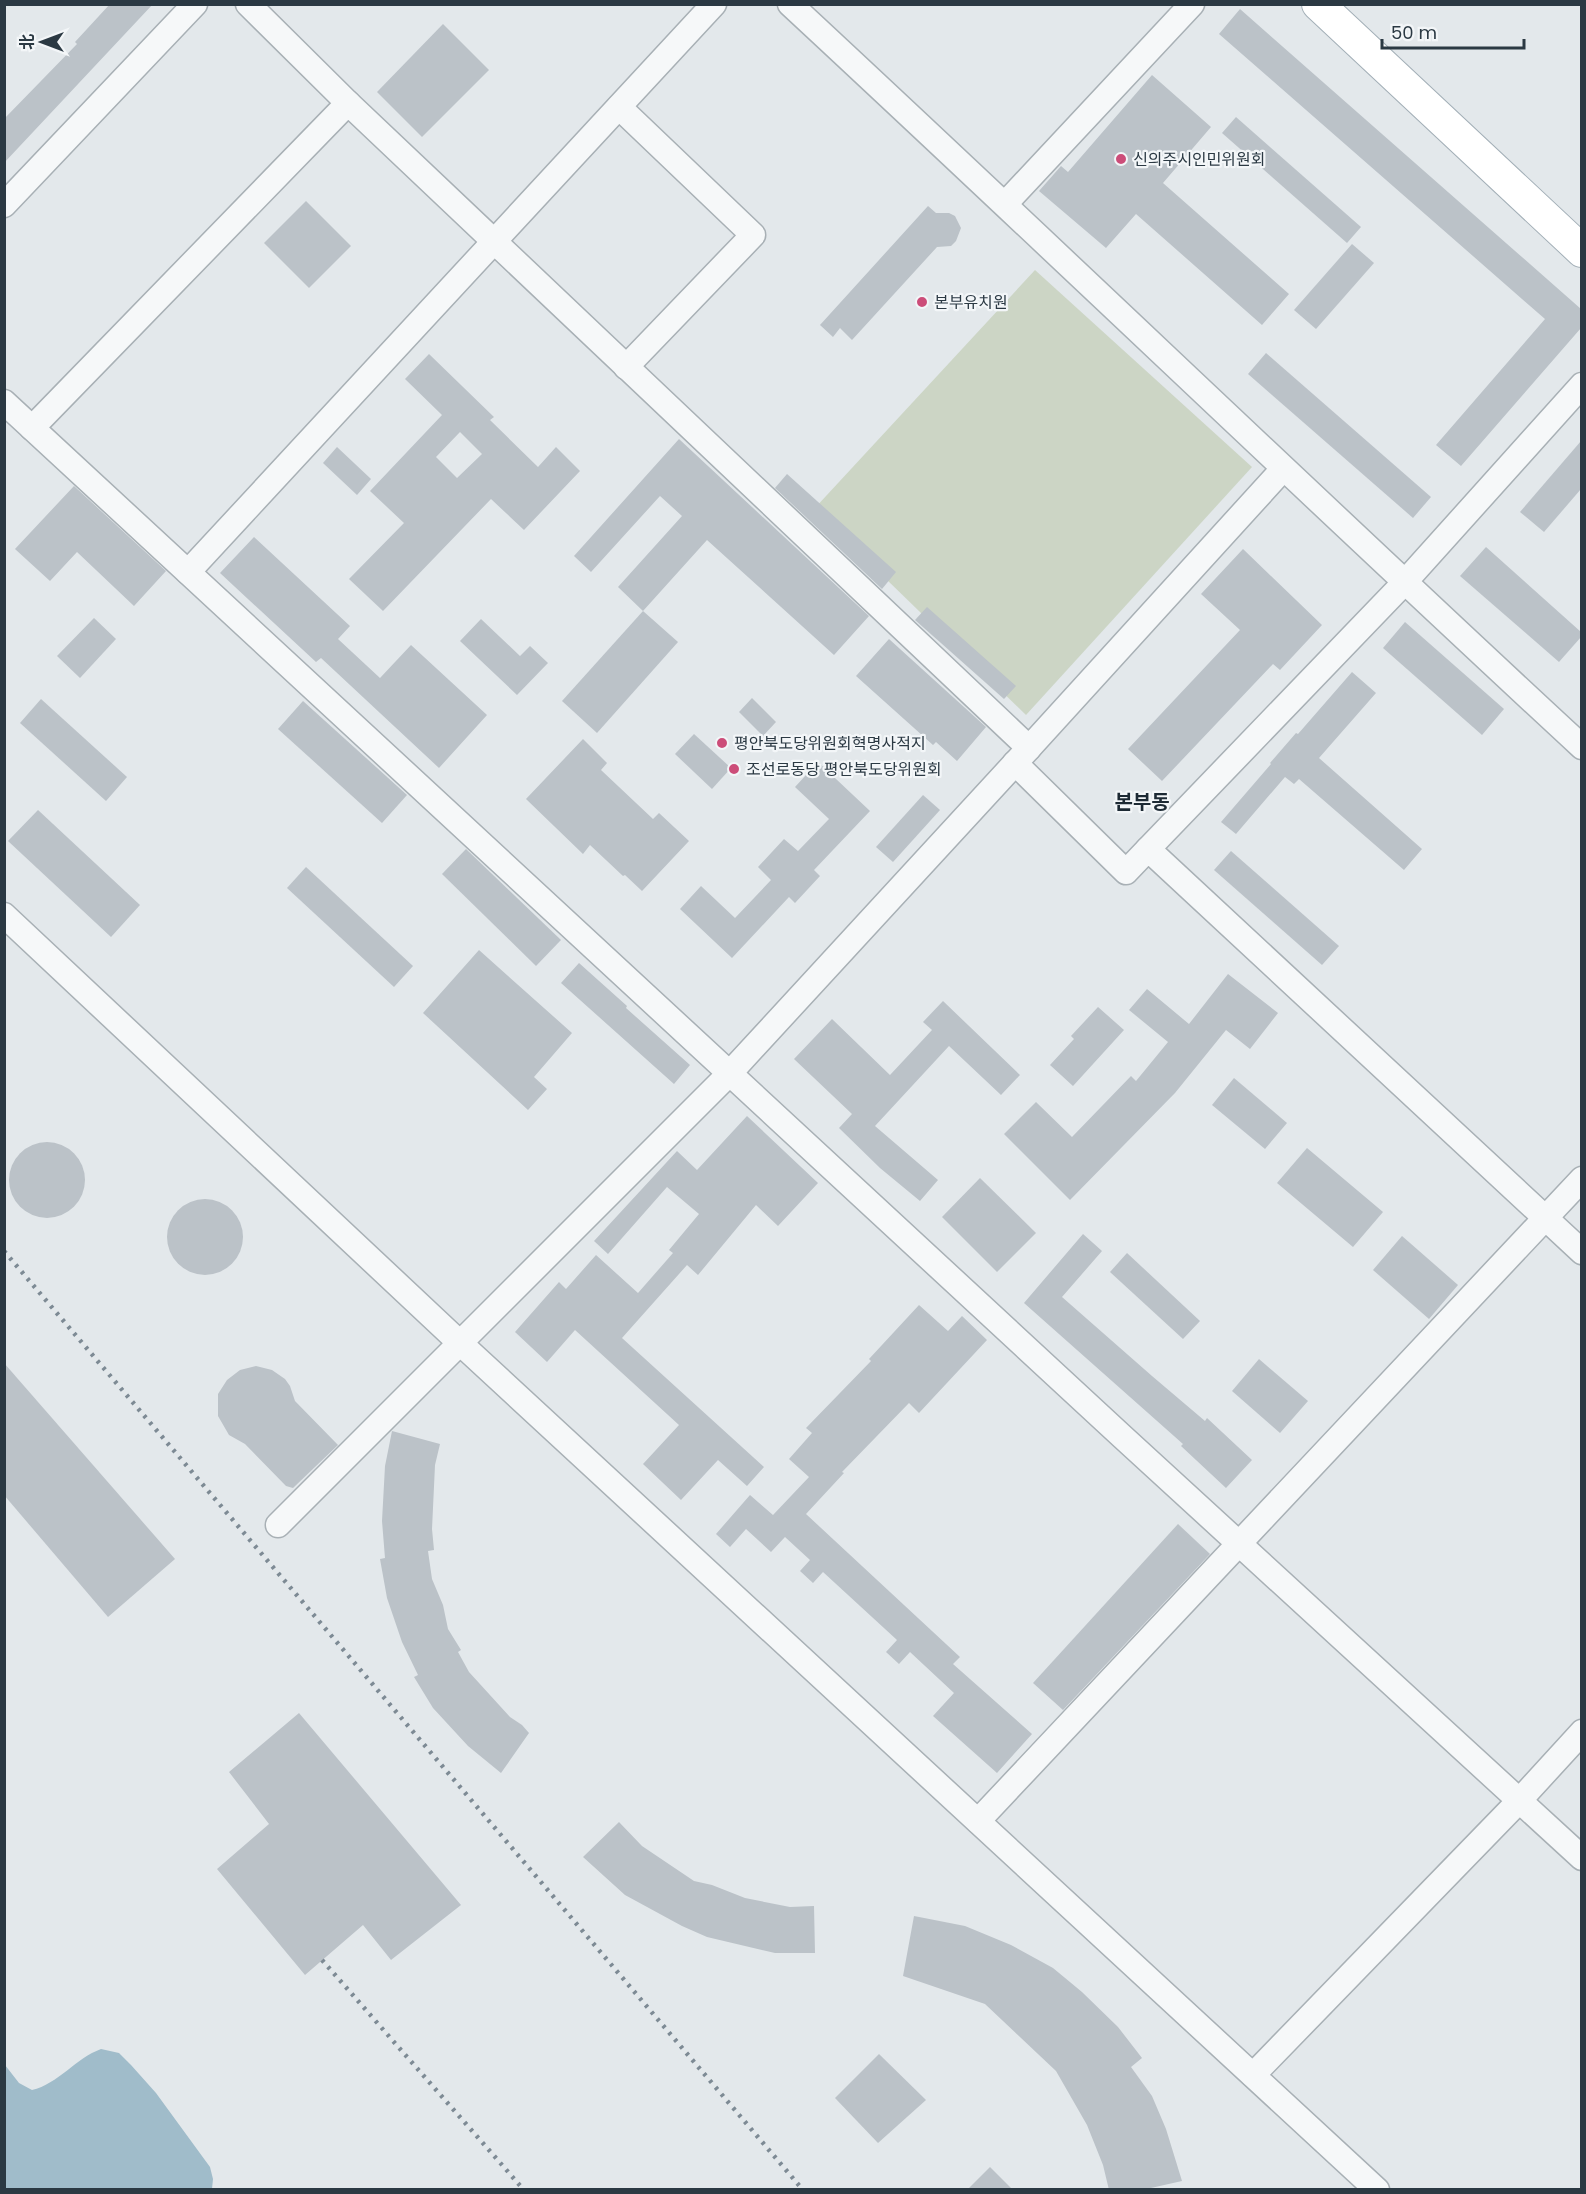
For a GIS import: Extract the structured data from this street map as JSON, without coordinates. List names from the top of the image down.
{
  "districts": ["본부동"],
  "places": [
    "신의주시인민위원회",
    "본부유치원",
    "평안북도당위원회혁명사적지",
    "조선로동당 평안북도당위원회"
  ],
  "scale_bar": "50 m",
  "north": "left"
}
